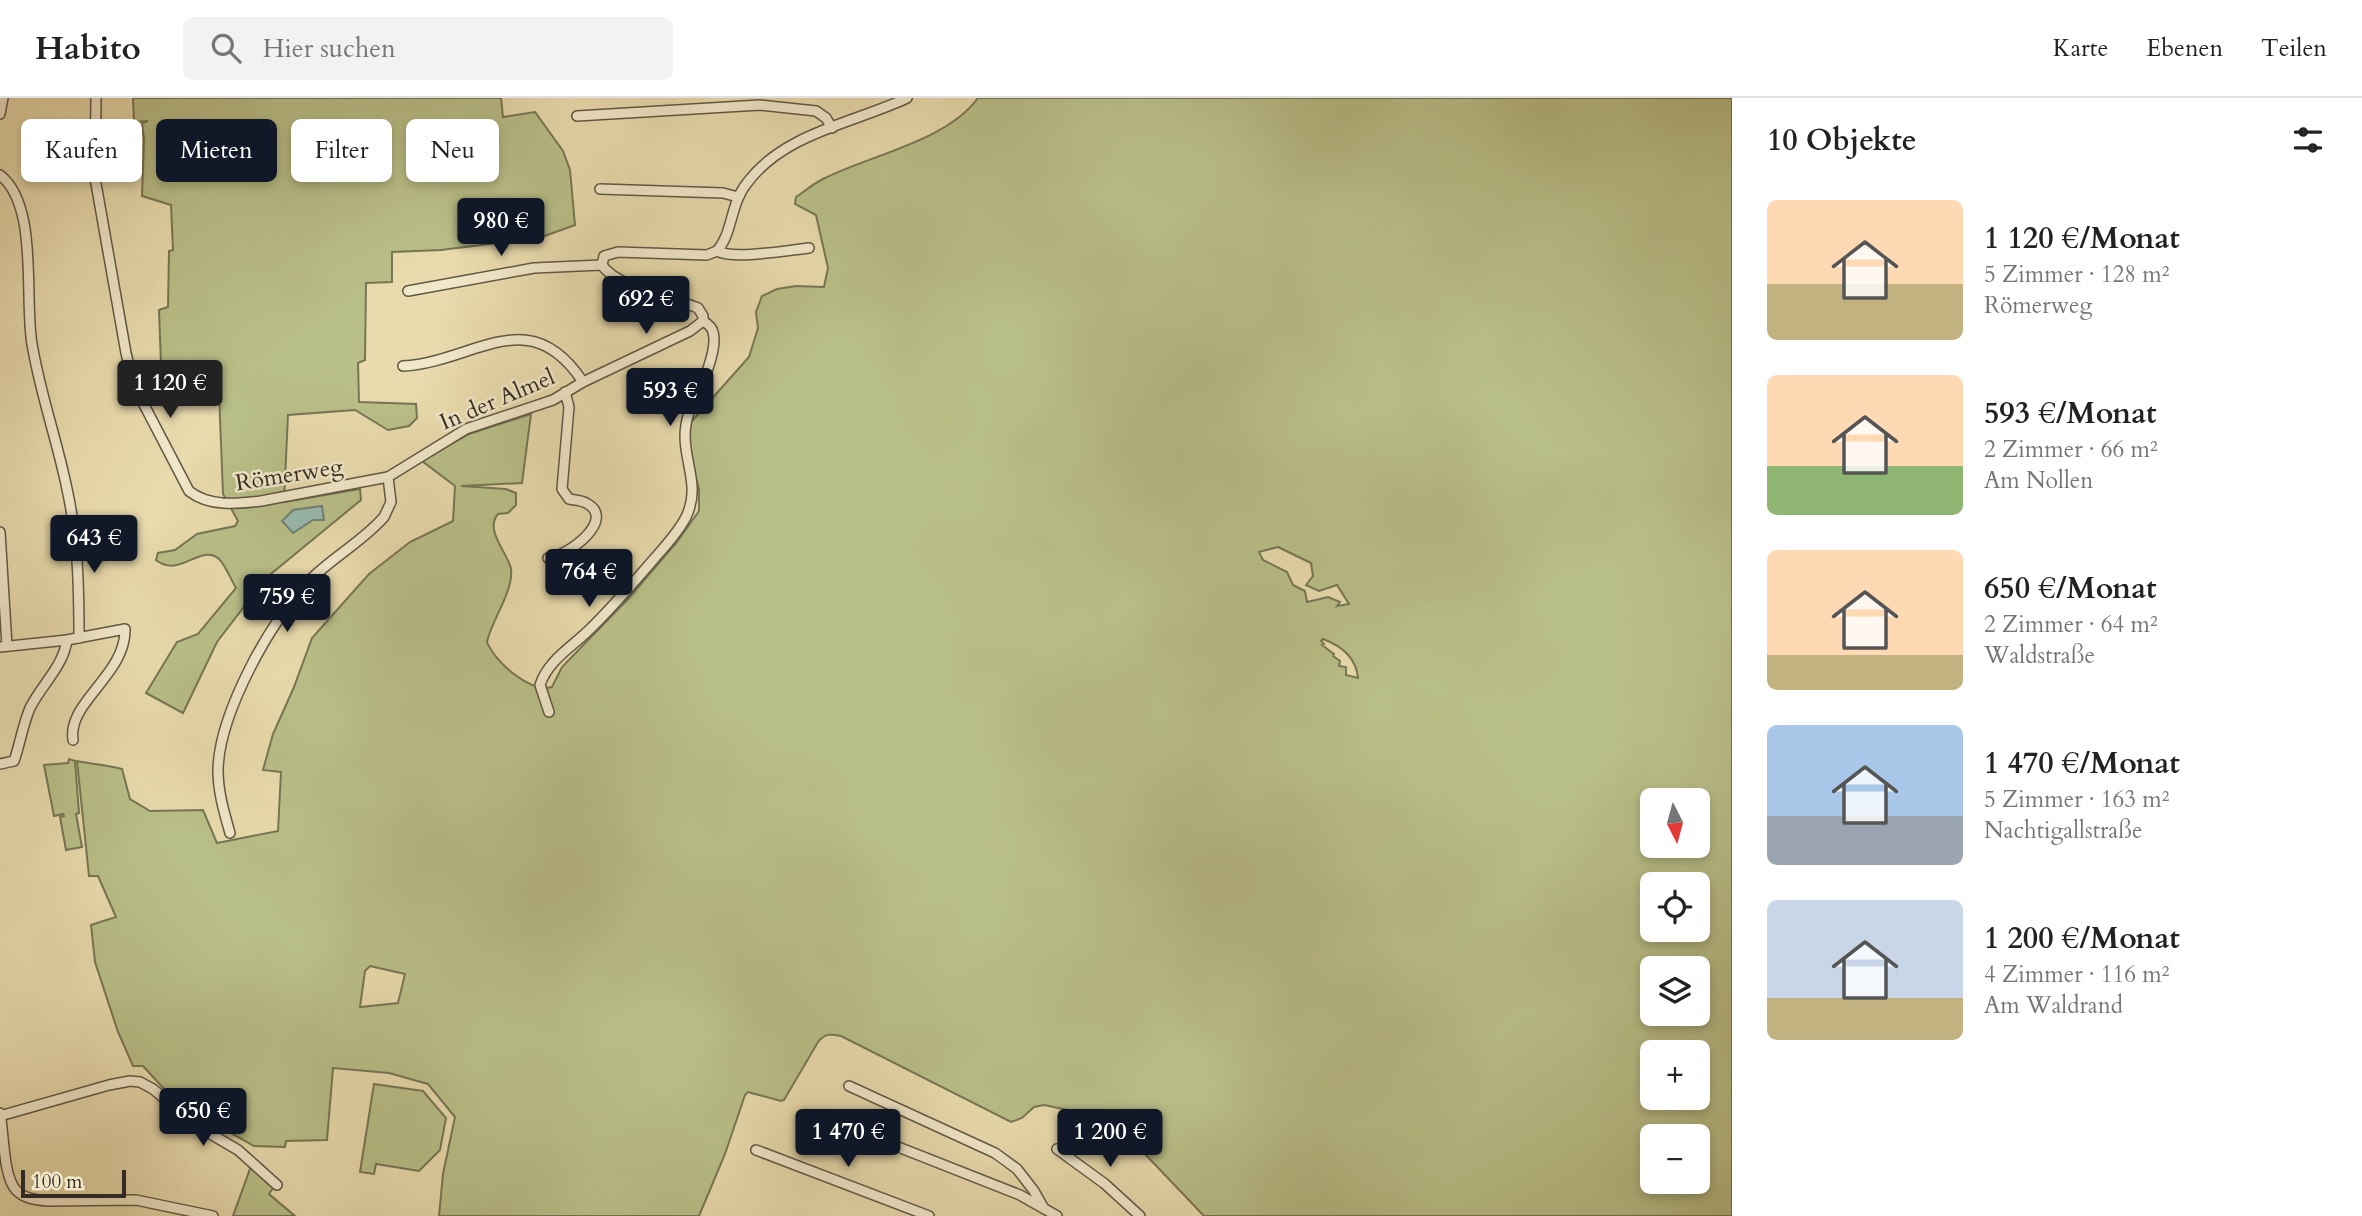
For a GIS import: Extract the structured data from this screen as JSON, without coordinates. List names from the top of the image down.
{
  "streets": {
    "street": ["In der Almel", "Römerweg"]
  },
  "crossings": [
    ["In der Almel", "Römerweg"]
  ],
  "scale_bar": "100 m",
  "north": "bottom",
  "page": {
    "header": "Habito",
    "search": "Hier suchen",
    "nav": ["Karte", "Ebenen", "Teilen"],
    "heading": "10 Objekte",
    "chip": [
      "Kaufen",
      "Mieten",
      "Filter",
      "Neu"
    ],
    "list": [
      {
        "name": "1 120 €/Monat",
        "note": "5 Zimmer · 128 m² · Römerweg"
      },
      {
        "name": "593 €/Monat",
        "note": "2 Zimmer · 66 m² · Am Nollen"
      },
      {
        "name": "650 €/Monat",
        "note": "2 Zimmer · 64 m² · Waldstraße"
      },
      {
        "name": "1 470 €/Monat",
        "note": "5 Zimmer · 163 m² · Nachtigallstraße"
      },
      {
        "name": "1 200 €/Monat",
        "note": "4 Zimmer · 116 m² · Am Waldrand"
      }
    ],
    "price": [
      "980 €",
      "692 €",
      "1 120 €",
      "593 €",
      "643 €",
      "764 €",
      "759 €",
      "650 €",
      "1 470 €",
      "1 200 €"
    ],
    "map_buttons": ["+", "−"],
    "scale": "100 m"
  }
}
